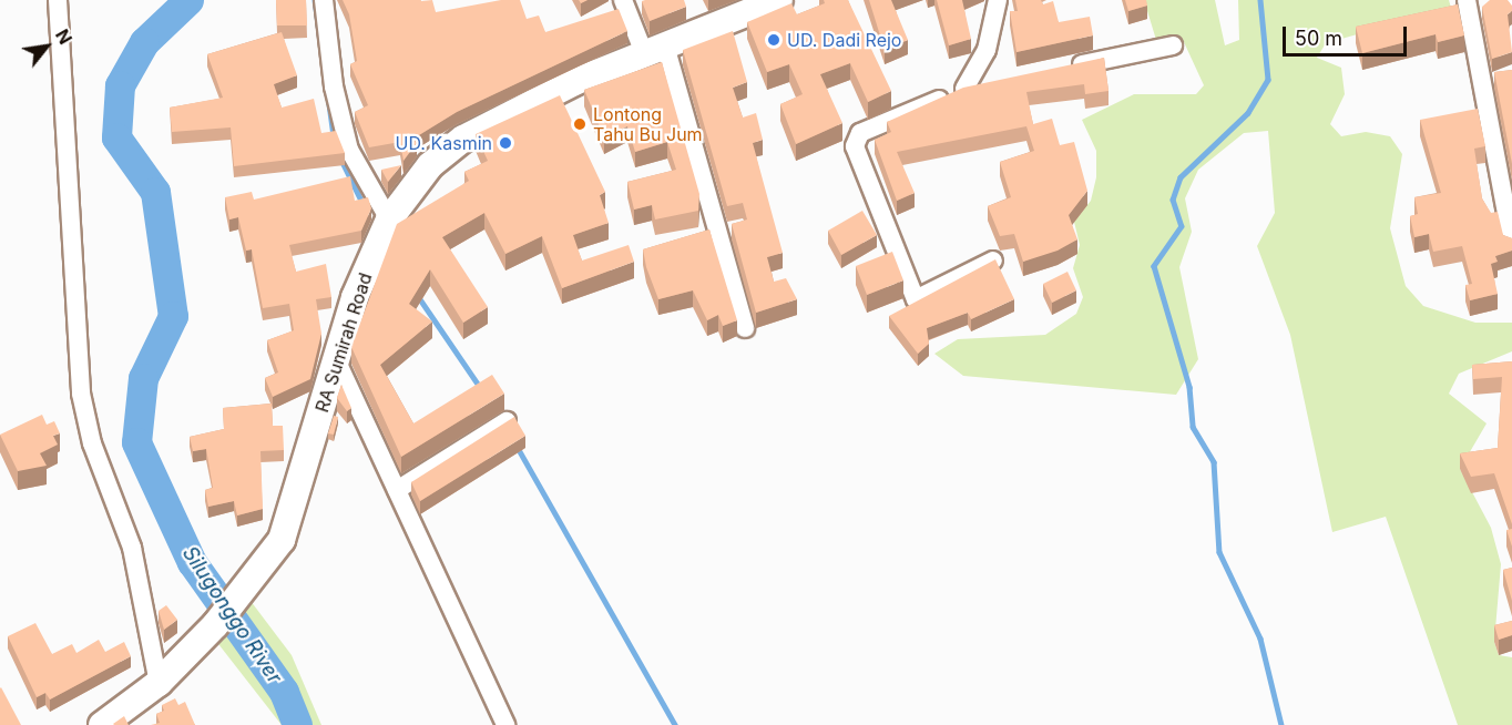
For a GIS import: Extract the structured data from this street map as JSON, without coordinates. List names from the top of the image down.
{
  "streets": {
    "main road": ["RA Sumirah Road"]
  },
  "water": ["Silugonggo River"],
  "places": ["UD. Dadi Rejo", "Lontong Tahu Bu Jum", "UD. Kasmin"],
  "scale_bar": "50 m",
  "north": "top right"
}
